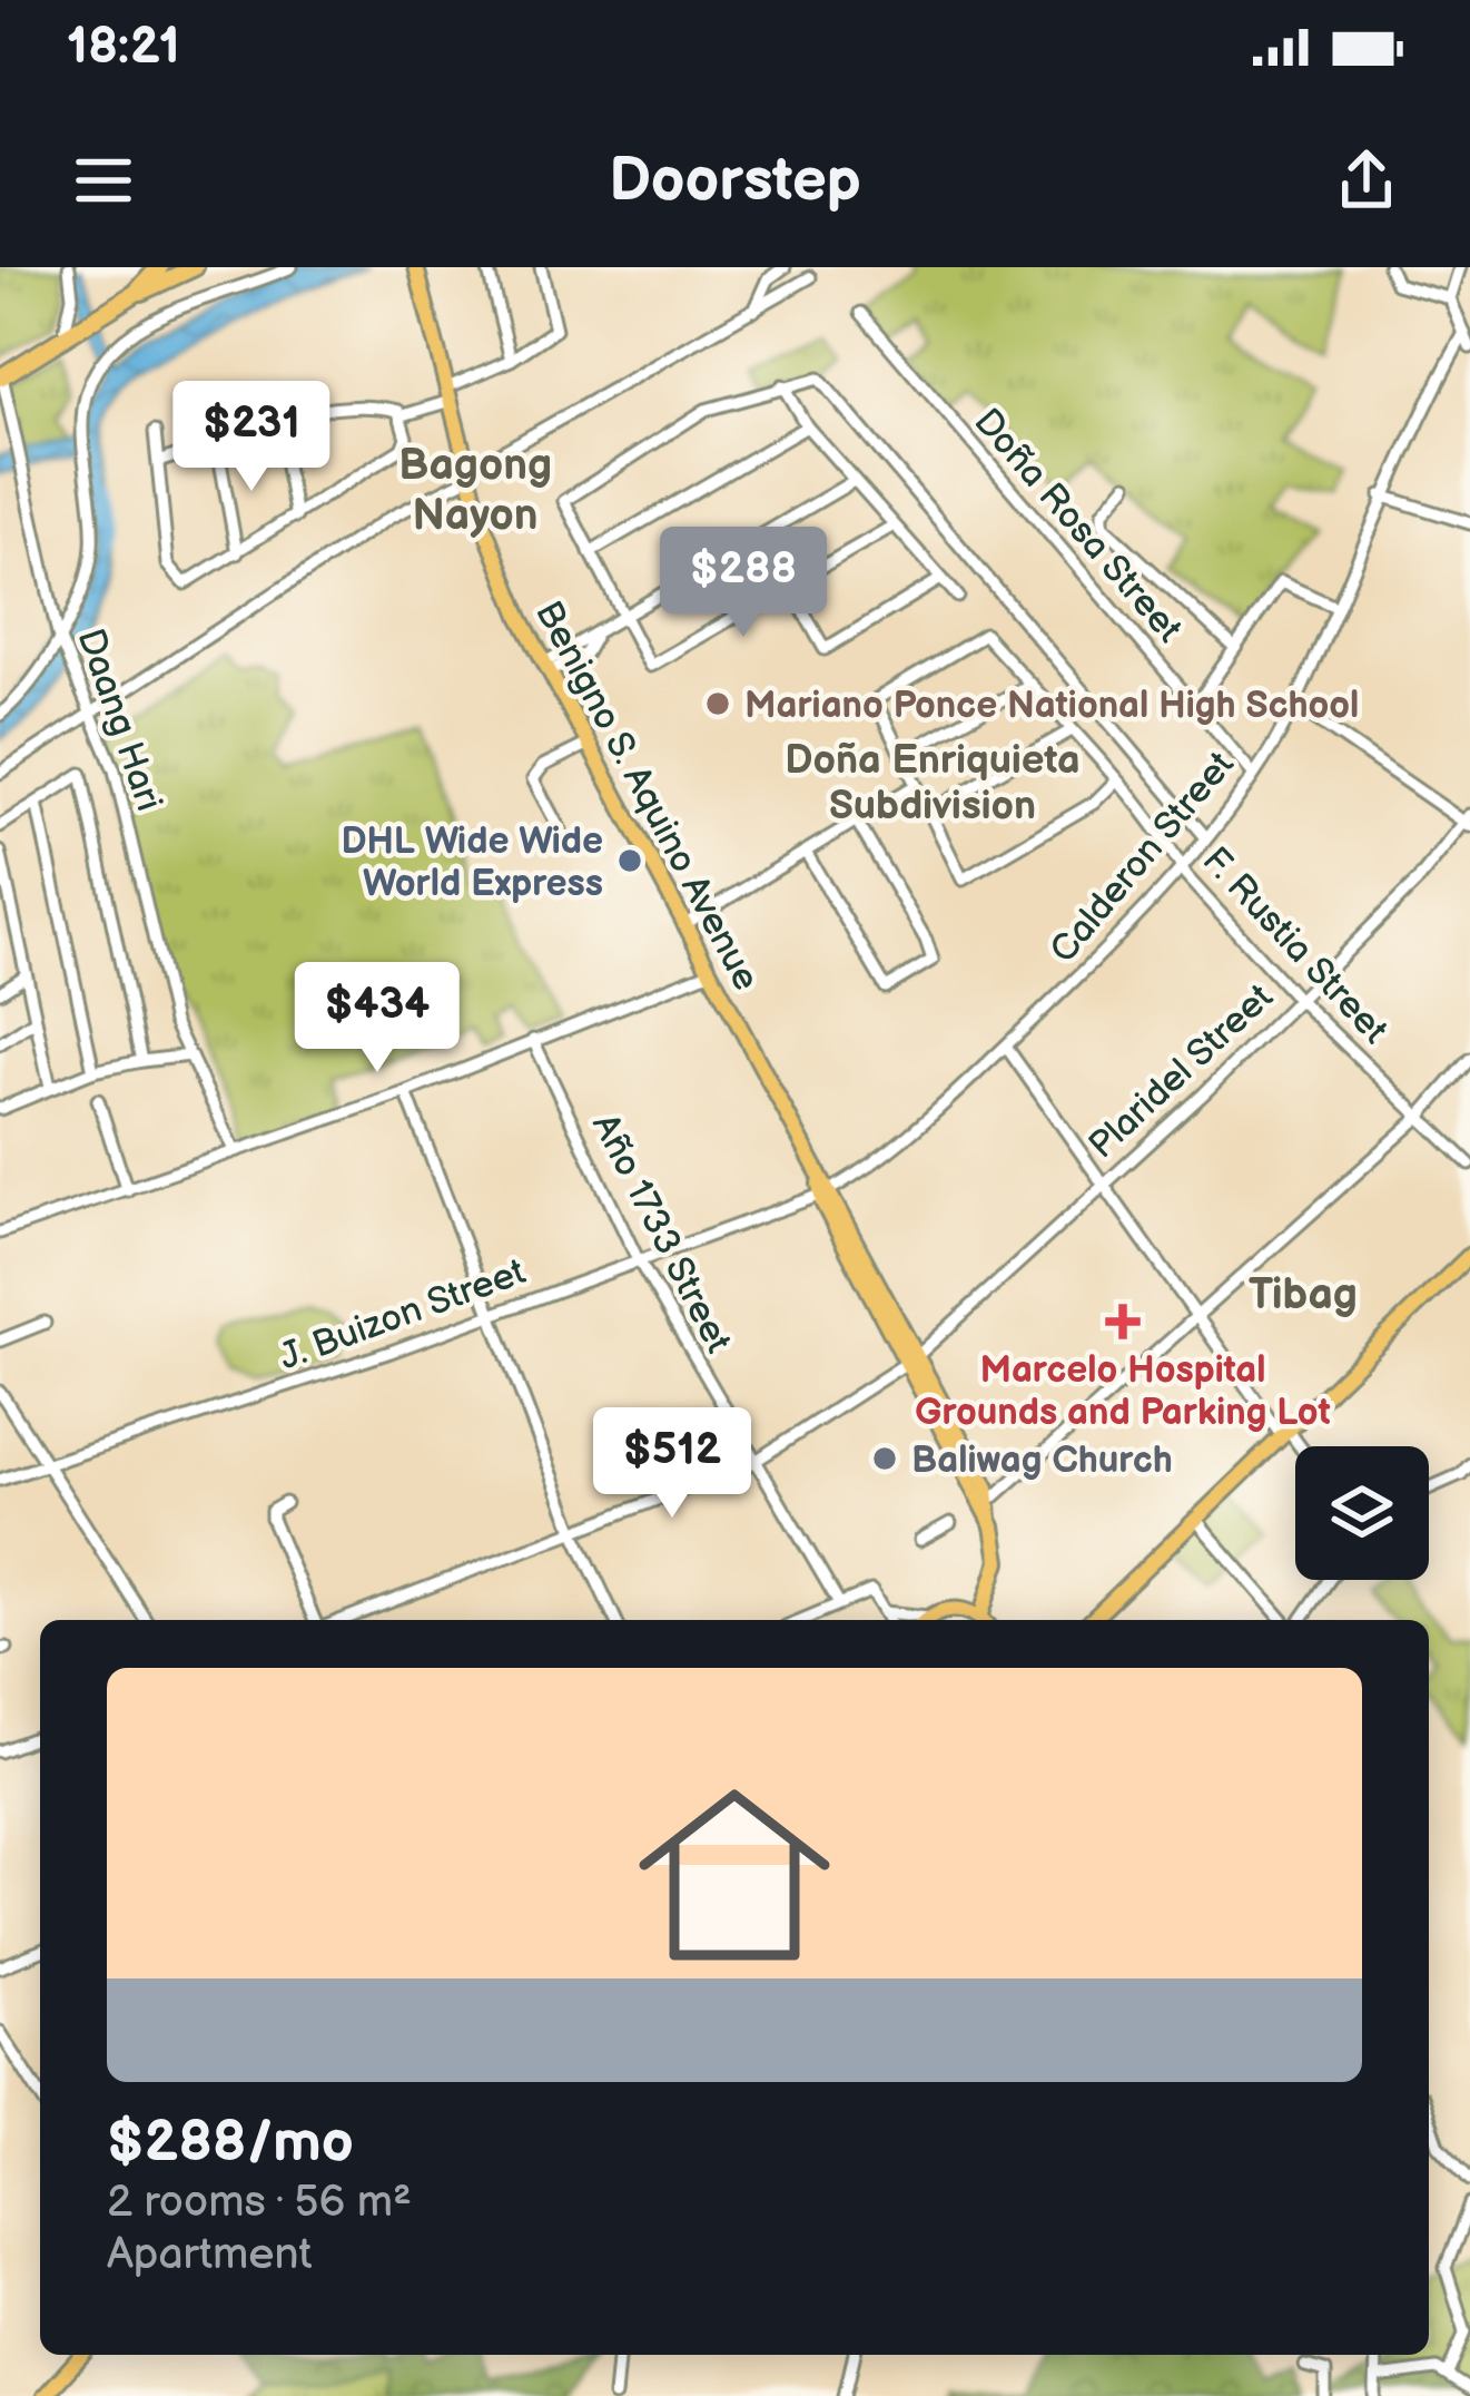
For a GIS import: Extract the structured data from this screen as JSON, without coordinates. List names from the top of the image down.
{
  "streets": {
    "main road": ["Benigno S. Aquino Avenue"],
    "street": [
      "Doña Rosa Street",
      "Daang Hari",
      "Calderon Street",
      "F. Rustia Street",
      "Plaridel Street",
      "Año 1733 Street",
      "J. Buizon Street"
    ]
  },
  "crossings": [
    ["Doña Rosa Street", "Calderon Street"],
    ["Benigno S. Aquino Avenue", "Calderon Street"],
    ["Benigno S. Aquino Avenue", "Plaridel Street"],
    ["Benigno S. Aquino Avenue", "J. Buizon Street"],
    ["Calderon Street", "F. Rustia Street"],
    ["Calderon Street", "J. Buizon Street"],
    ["F. Rustia Street", "Plaridel Street"],
    ["Plaridel Street", "Año 1733 Street"],
    ["Año 1733 Street", "J. Buizon Street"]
  ],
  "districts": ["Bagong Nayon", "Doña Enriquieta Subdivision", "Tibag"],
  "places": {
    "other": ["Mariano Ponce National High School", "DHL Wide Wide World Express", "Baliwag Church"],
    "health": ["Marcelo Hospital Grounds and Parking Lot"]
  },
  "page": {
    "status": "18:21",
    "header": "Doorstep",
    "price": [
      "$231",
      "$288",
      "$434",
      "$512"
    ],
    "list": [
      {
        "name": "$288/mo",
        "note": "2 rooms · 56 m² · Apartment"
      }
    ]
  }
}
